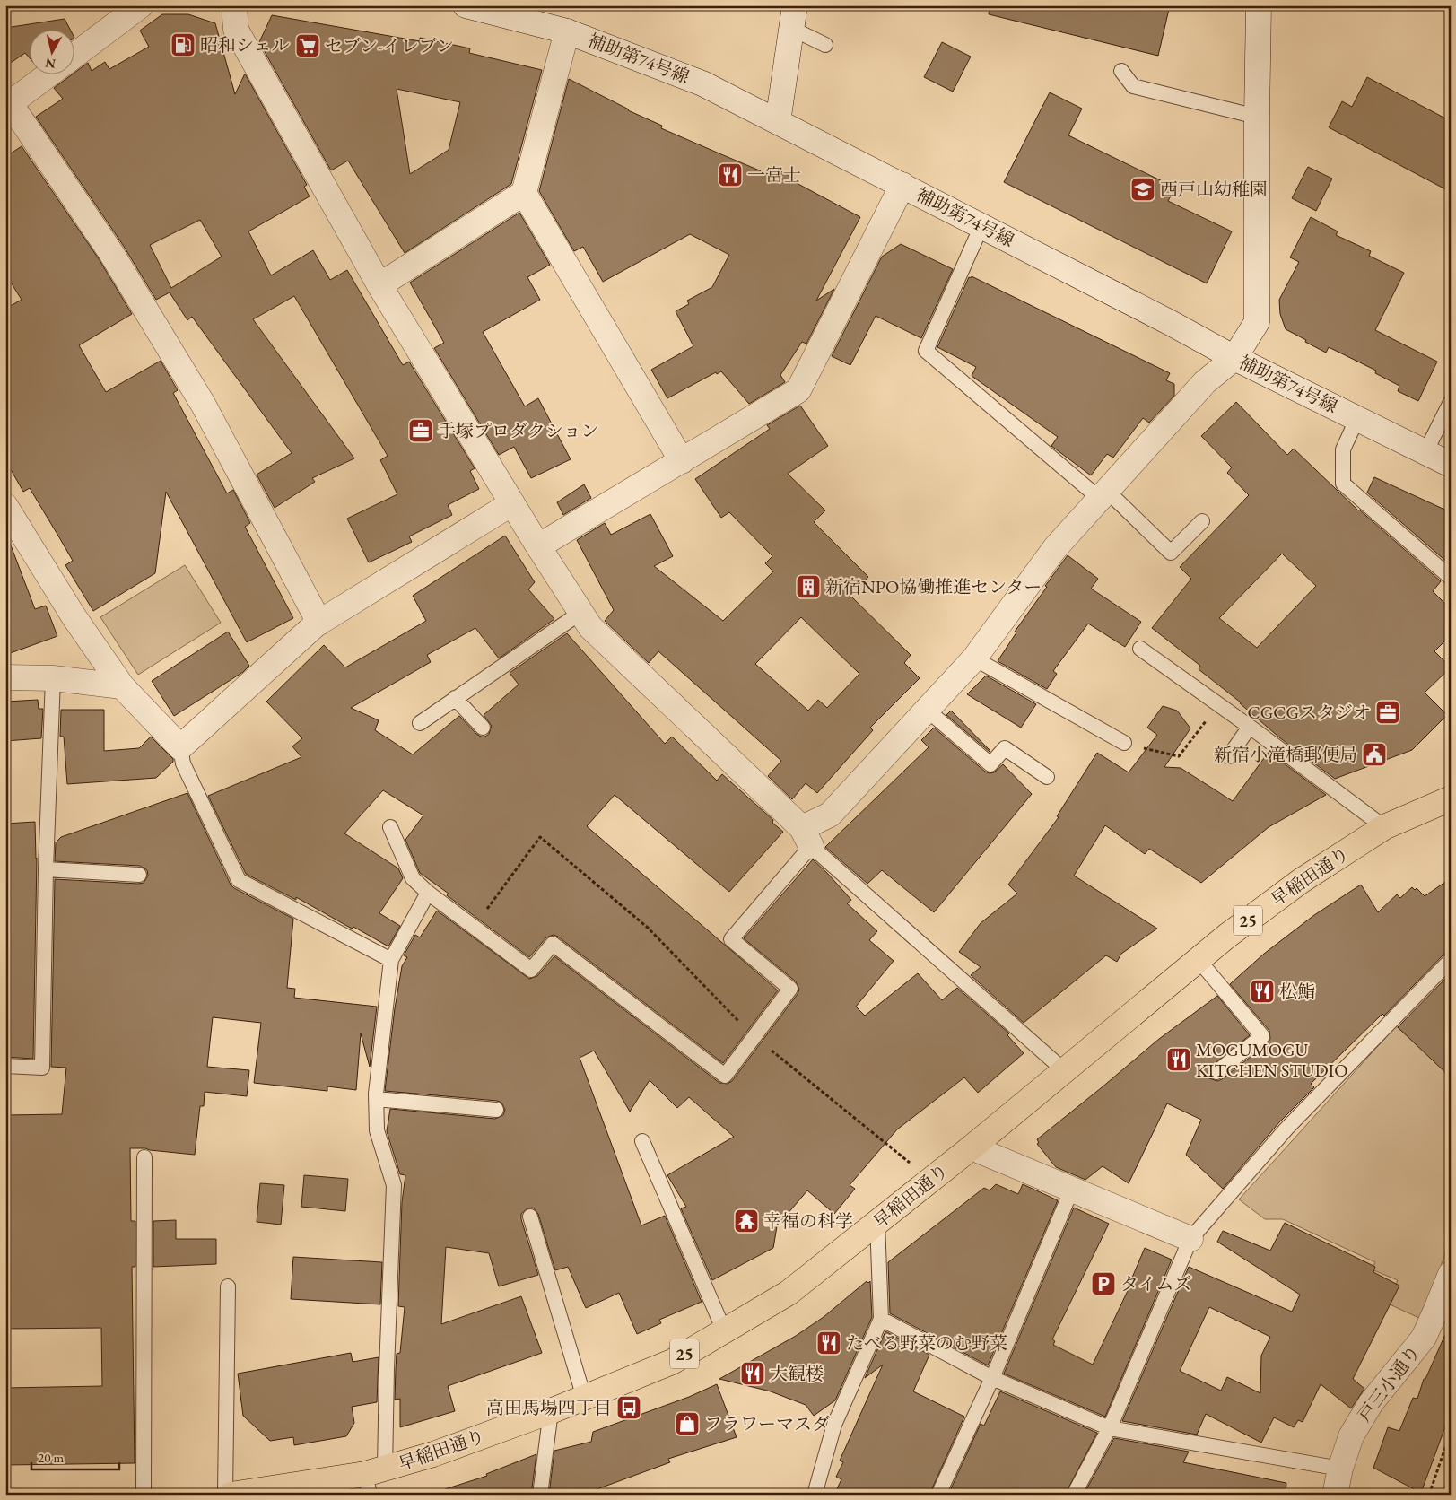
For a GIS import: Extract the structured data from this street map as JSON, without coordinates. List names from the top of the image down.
{
  "streets": {
    "main road": ["早稲田通り", "25"],
    "street": ["補助第74号線", "戸三小通り"]
  },
  "places": {
    "fuel station": ["昭和シェル"],
    "supermarket": ["セブン-イレブン"],
    "restaurant": [
      "一富士",
      "松鮨",
      "MOGUMOGU KITCHEN STUDIO",
      "たべる野菜のむ野菜",
      "大観楼"
    ],
    "school or university": ["西戸山幼稚園"],
    "office": ["手塚プロダクション", "CGCGスタジオ"],
    "building": ["新宿NPO協働推進センター"],
    "public building": ["新宿小滝橋郵便局"],
    "temple": ["幸福の科学"],
    "parking": ["タイムズ"],
    "bus stop": ["高田馬場四丁目"],
    "shop": ["フラワーマスダ"]
  },
  "scale_bar": "20 m",
  "north": "bottom"
}
